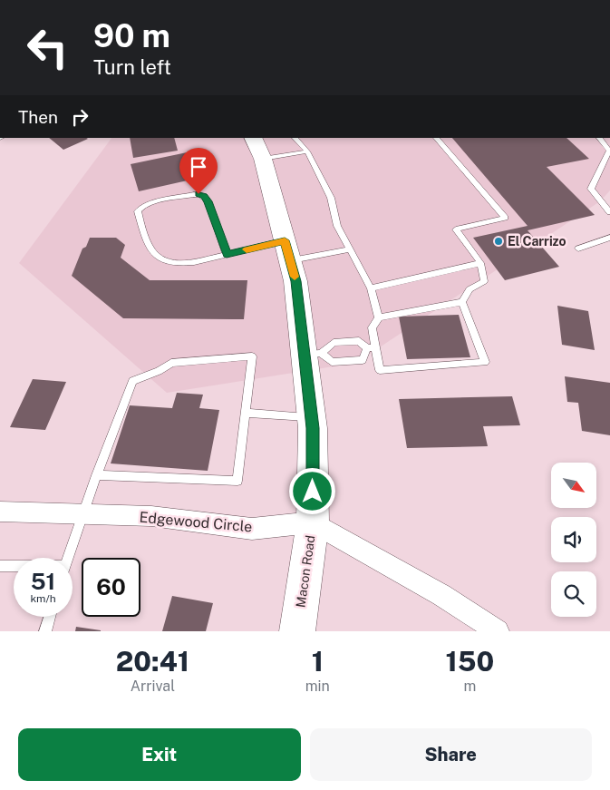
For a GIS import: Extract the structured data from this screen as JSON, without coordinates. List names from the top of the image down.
{
  "streets": {
    "main road": ["Macon Road"],
    "street": ["Edgewood Circle"]
  },
  "crossings": [
    ["Edgewood Circle", "Macon Road"]
  ],
  "places": ["El Carrizo"],
  "north": "bottom right",
  "page": {
    "turn": ["90 m", "Turn left"],
    "then": "Then",
    "speed": "51 km/h",
    "limit": "60",
    "eta": [
      "20:41",
      "Arrival",
      "1",
      "min",
      "150",
      "m"
    ],
    "buttons": ["Exit", "Share"]
  }
}
